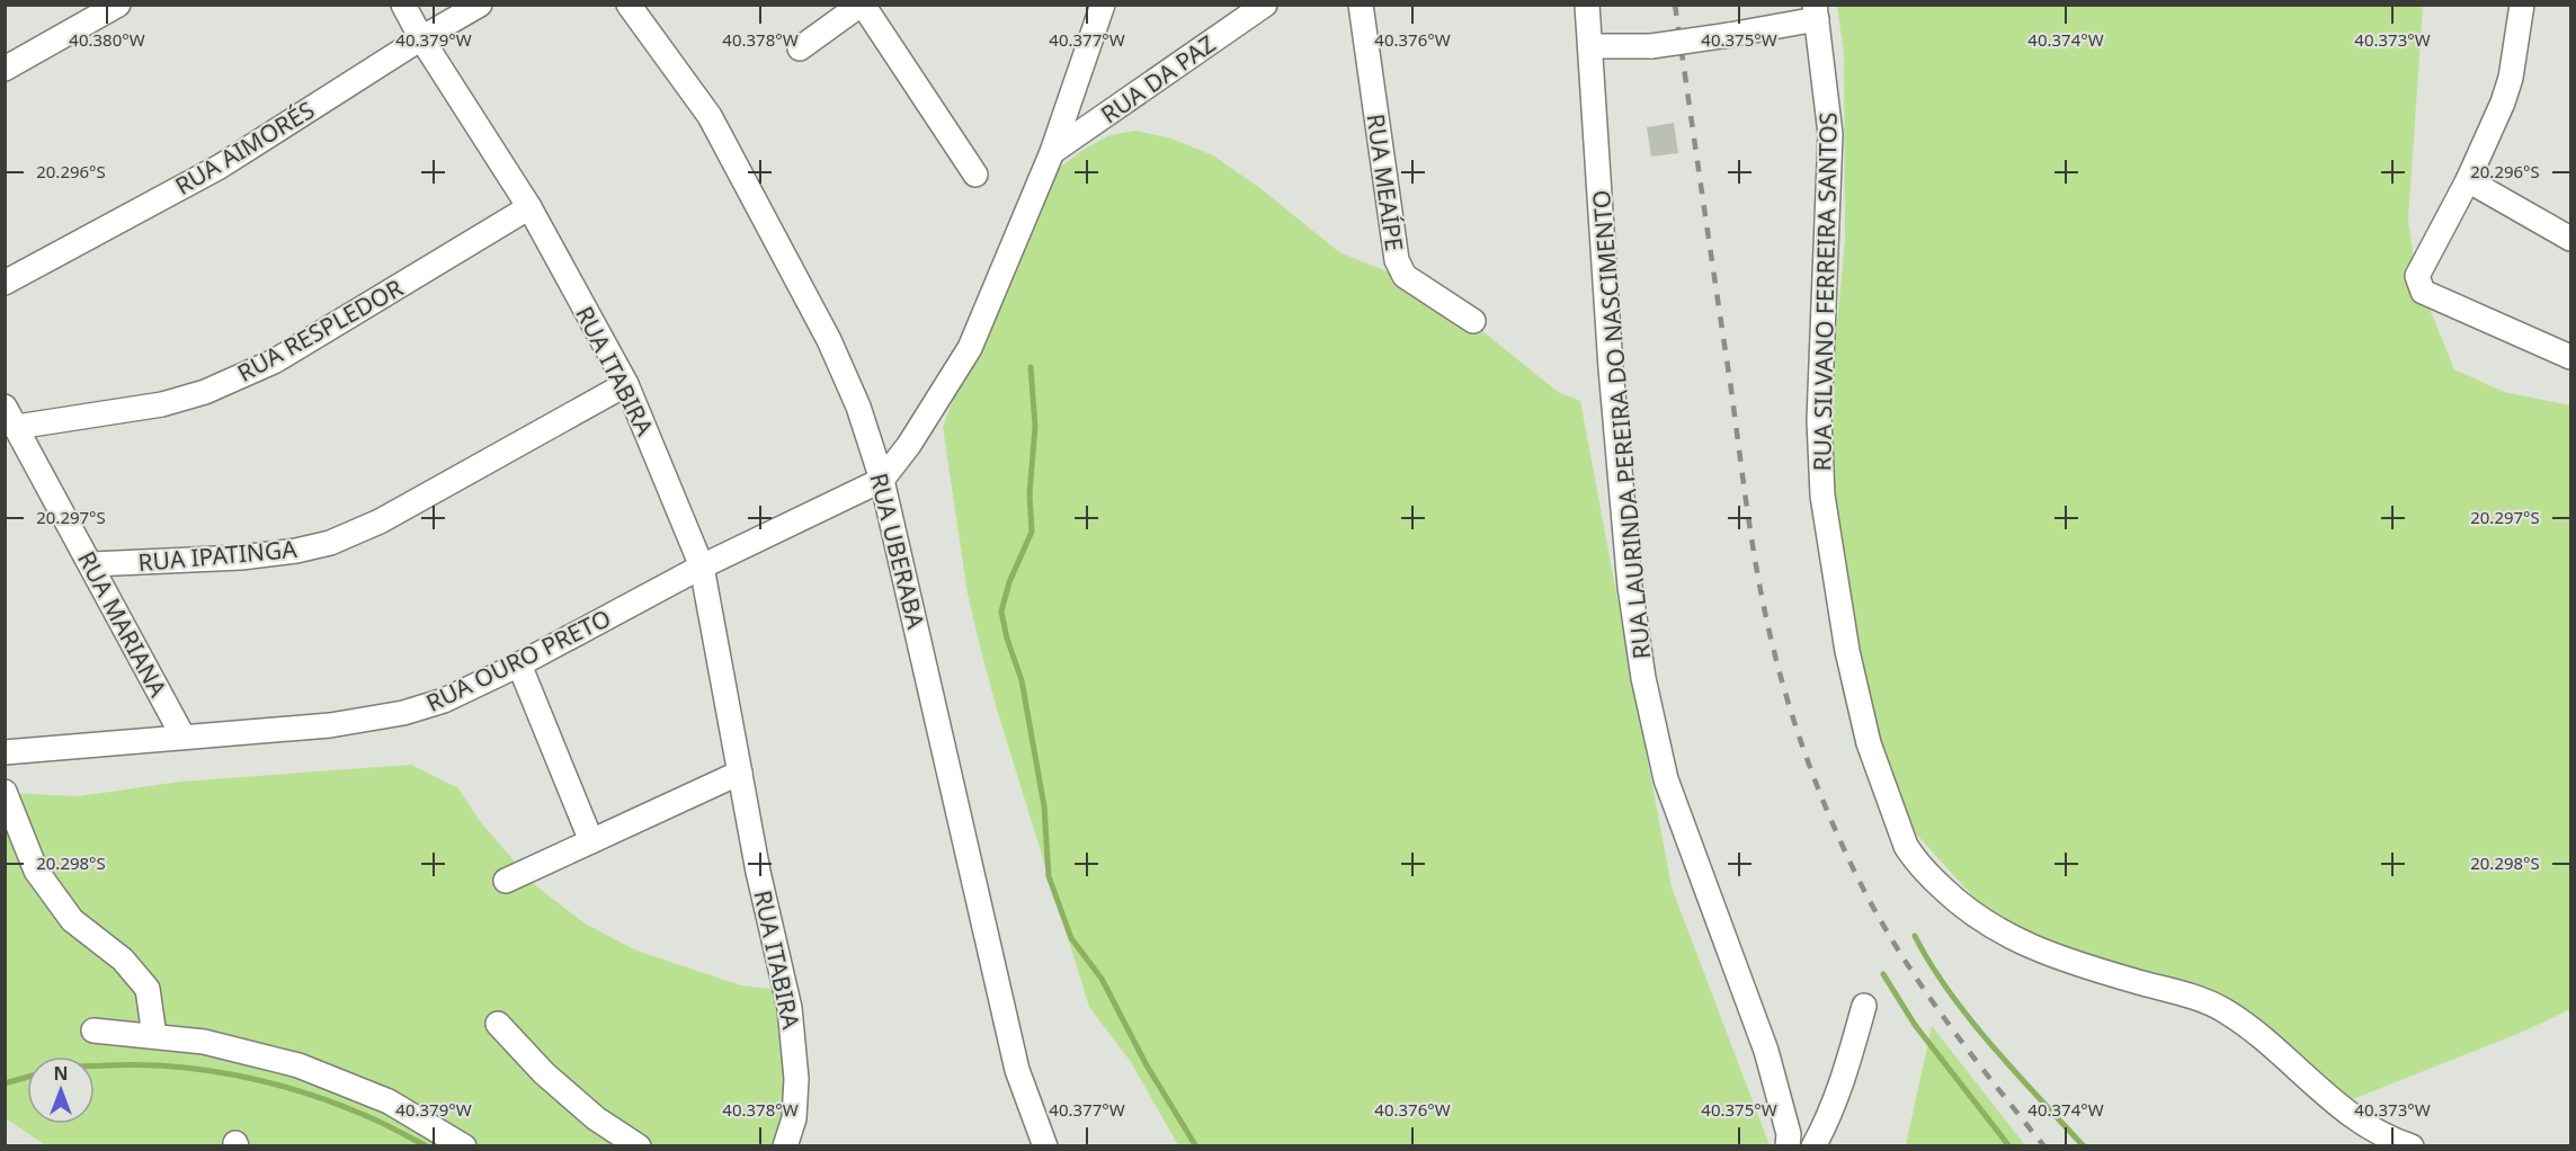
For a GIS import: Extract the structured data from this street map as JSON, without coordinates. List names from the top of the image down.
{
  "streets": {
    "street": [
      "RUA DA PAZ",
      "RUA AIMORÉS",
      "RUA MEAÍPE",
      "RUA SILVANO FERREIRA SANTOS",
      "RUA RESPLEDOR",
      "RUA ITABIRA",
      "RUA LAURINDA PEREIRA DO NASCIMENTO",
      "RUA UBERABA",
      "RUA IPATINGA",
      "RUA MARIANA",
      "RUA OURO PRETO"
    ]
  },
  "crossings": [
    ["RUA AIMORÉS", "RUA ITABIRA"],
    ["RUA RESPLEDOR", "RUA ITABIRA"],
    ["RUA RESPLEDOR", "RUA MARIANA"],
    ["RUA ITABIRA", "RUA IPATINGA"],
    ["RUA ITABIRA", "RUA OURO PRETO"],
    ["RUA UBERABA", "RUA OURO PRETO"],
    ["RUA IPATINGA", "RUA MARIANA"],
    ["RUA MARIANA", "RUA OURO PRETO"]
  ],
  "north": "top",
  "coordinates": [
    "40.380°W",
    "40.379°W",
    "40.378°W",
    "40.377°W",
    "40.376°W",
    "40.375°W",
    "40.374°W",
    "40.373°W",
    "20.296°S",
    "20.297°S",
    "20.298°S"
  ]
}
